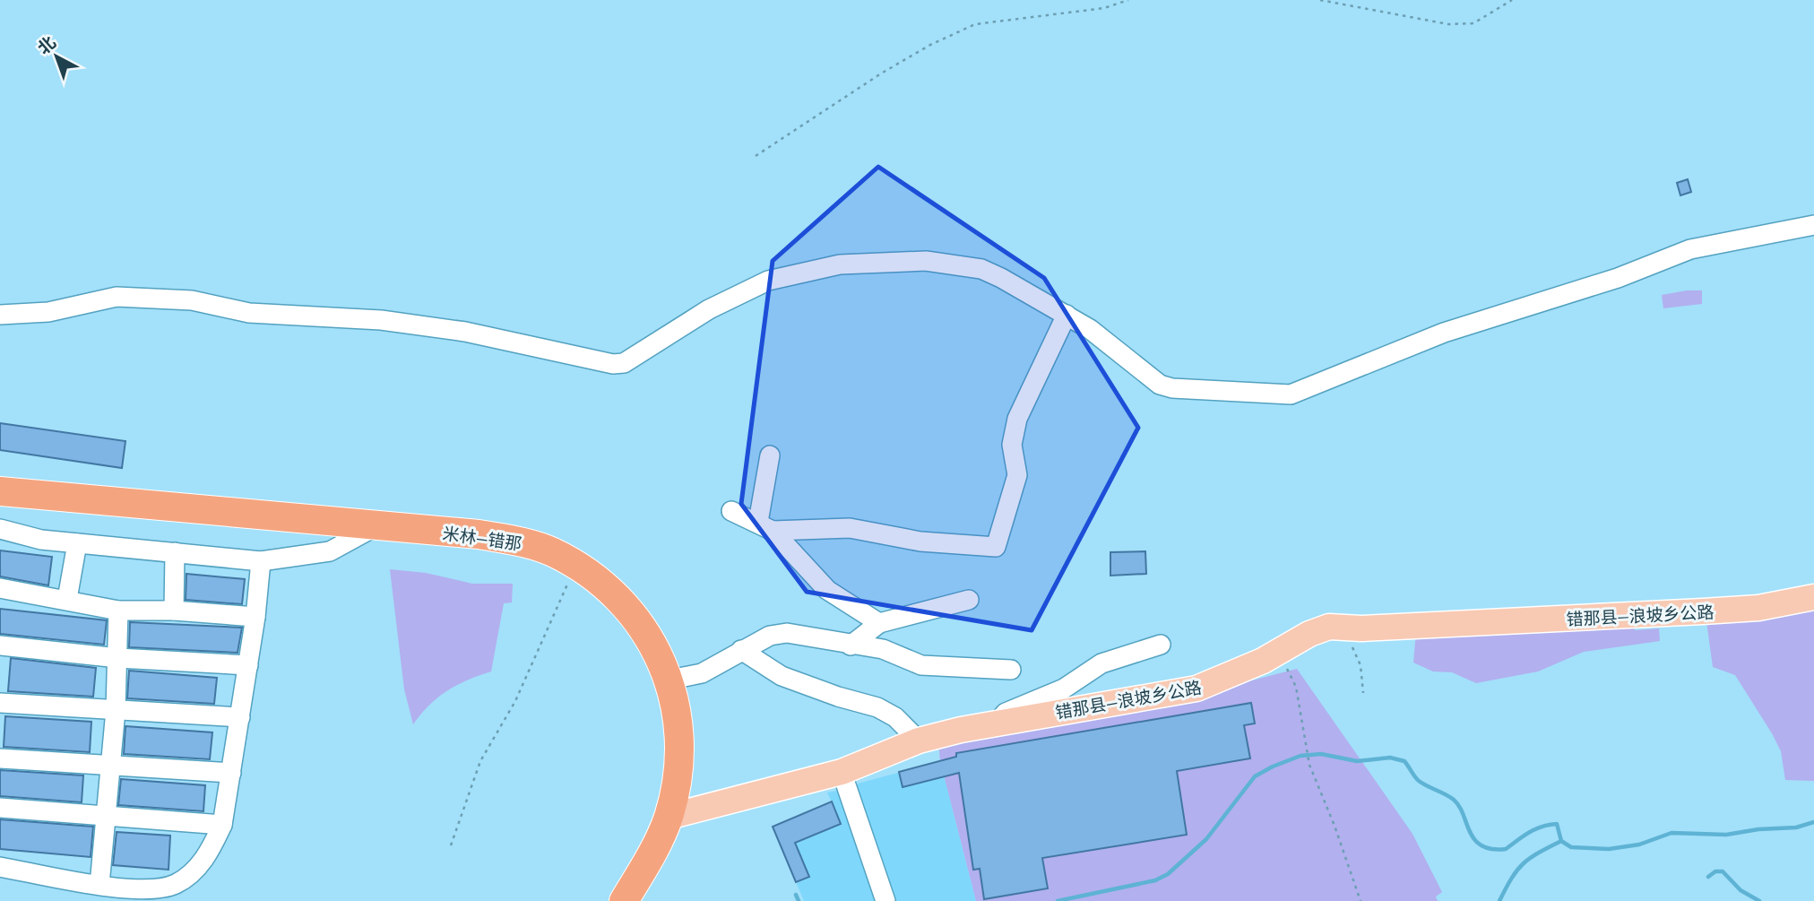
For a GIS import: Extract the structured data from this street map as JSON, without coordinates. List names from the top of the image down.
{
  "streets": {
    "highway": ["米林—错那"],
    "main road": ["错那县—浪坡乡公路"]
  },
  "crossings": [
    ["米林—错那", "错那县—浪坡乡公路"]
  ],
  "north": "top left"
}
